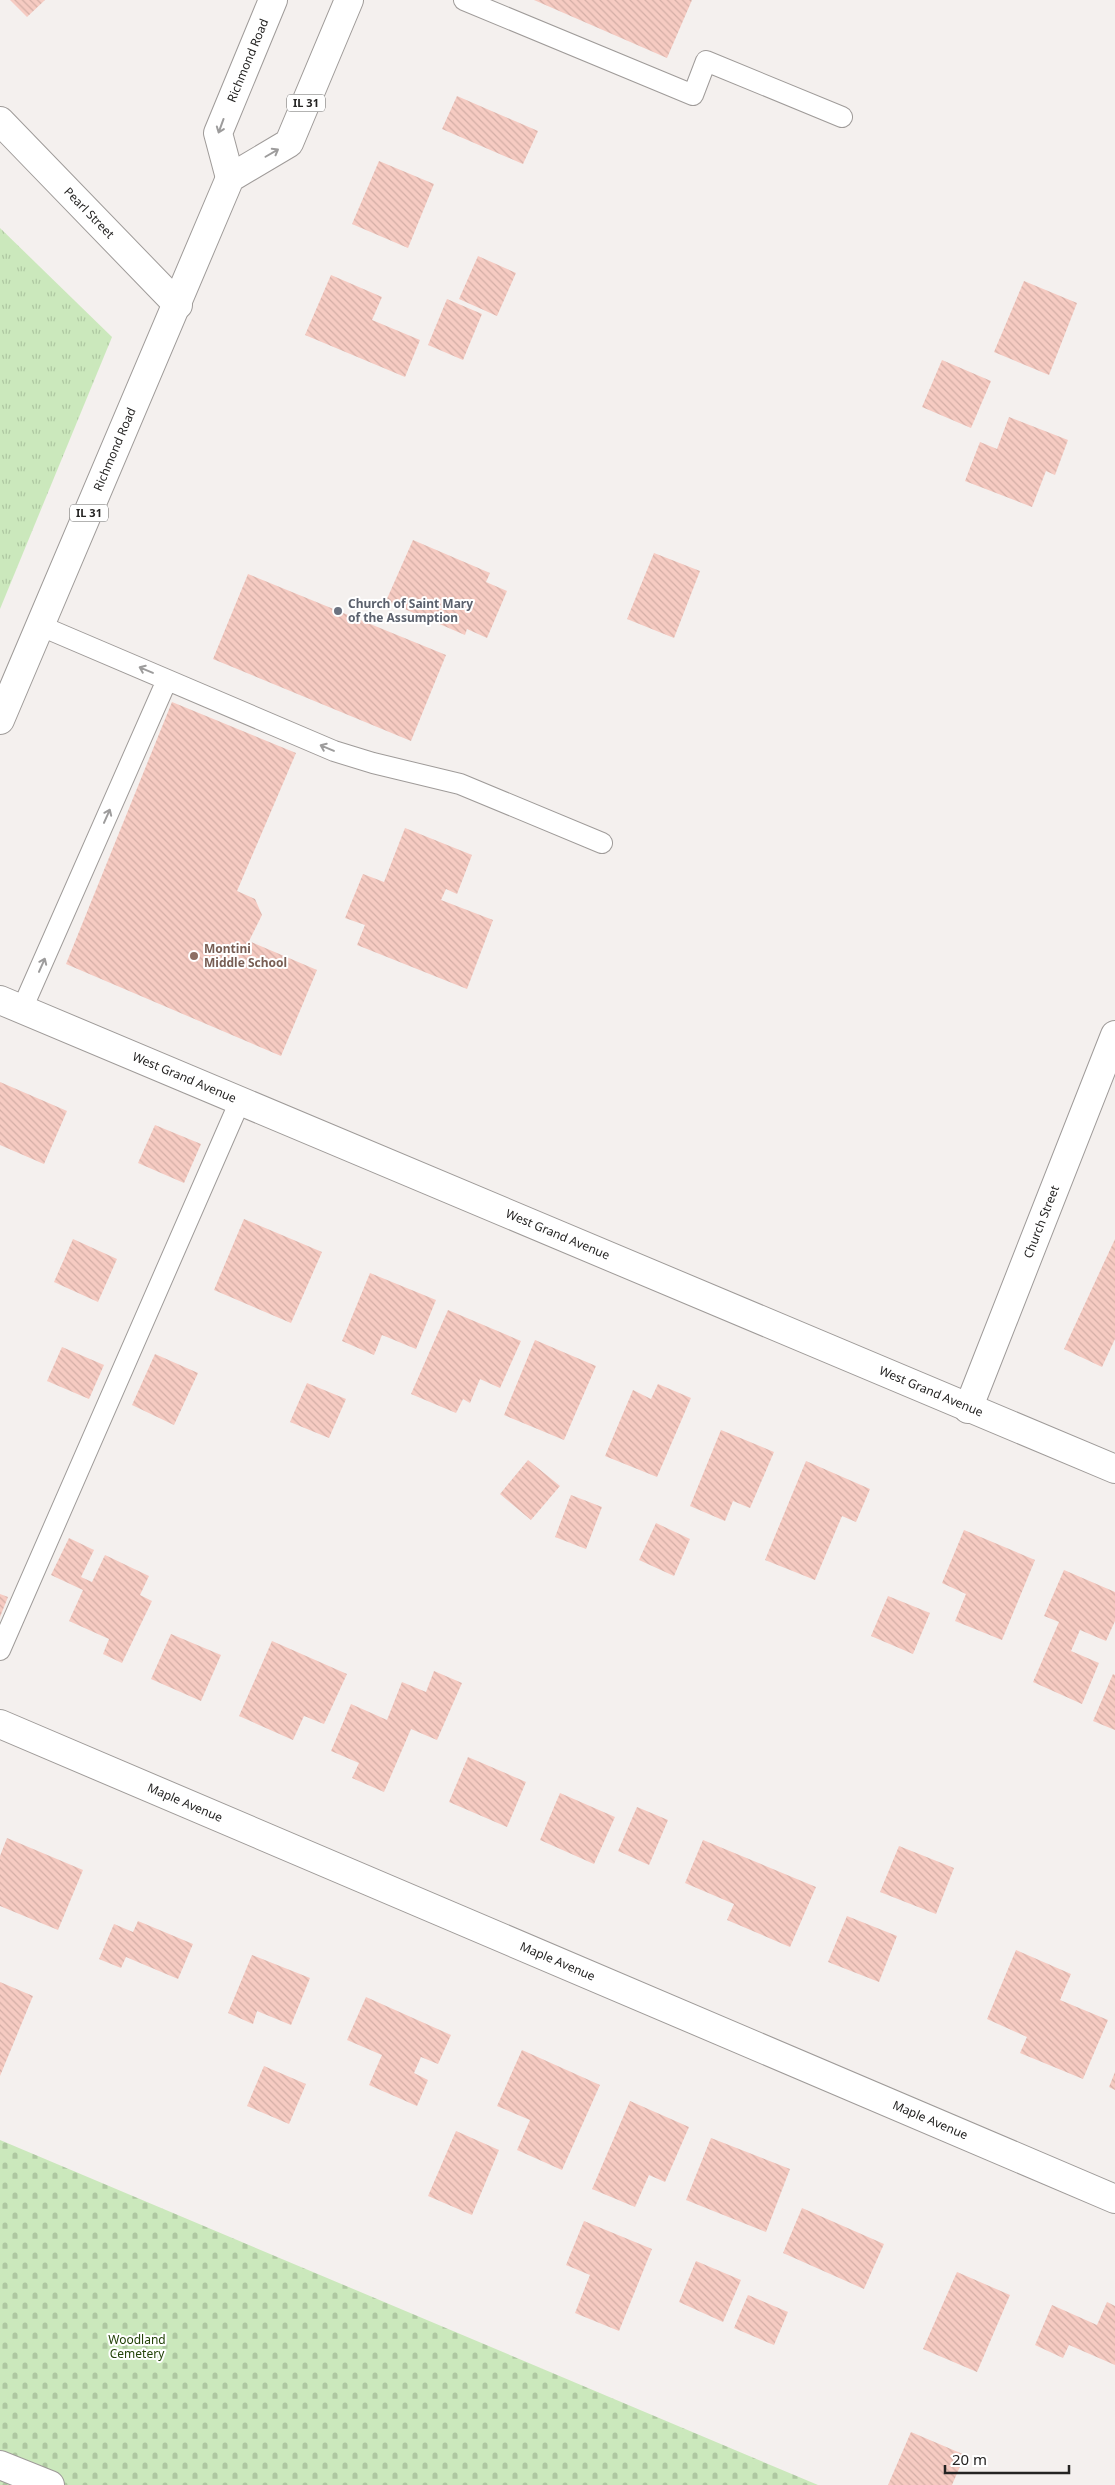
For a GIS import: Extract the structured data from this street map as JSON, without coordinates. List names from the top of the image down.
{
  "streets": {
    "street": [
      "Richmond Road",
      "IL 31",
      "Pearl Street",
      "West Grand Avenue",
      "Church Street",
      "Maple Avenue"
    ]
  },
  "crossings": [
    ["Richmond Road", "IL 31"],
    ["Richmond Road", "Pearl Street"],
    ["West Grand Avenue", "Church Street"]
  ],
  "parks": ["Woodland Cemetery"],
  "places": ["Church of Saint Mary of the Assumption", "Montini Middle School"],
  "scale_bar": "20 m"
}
